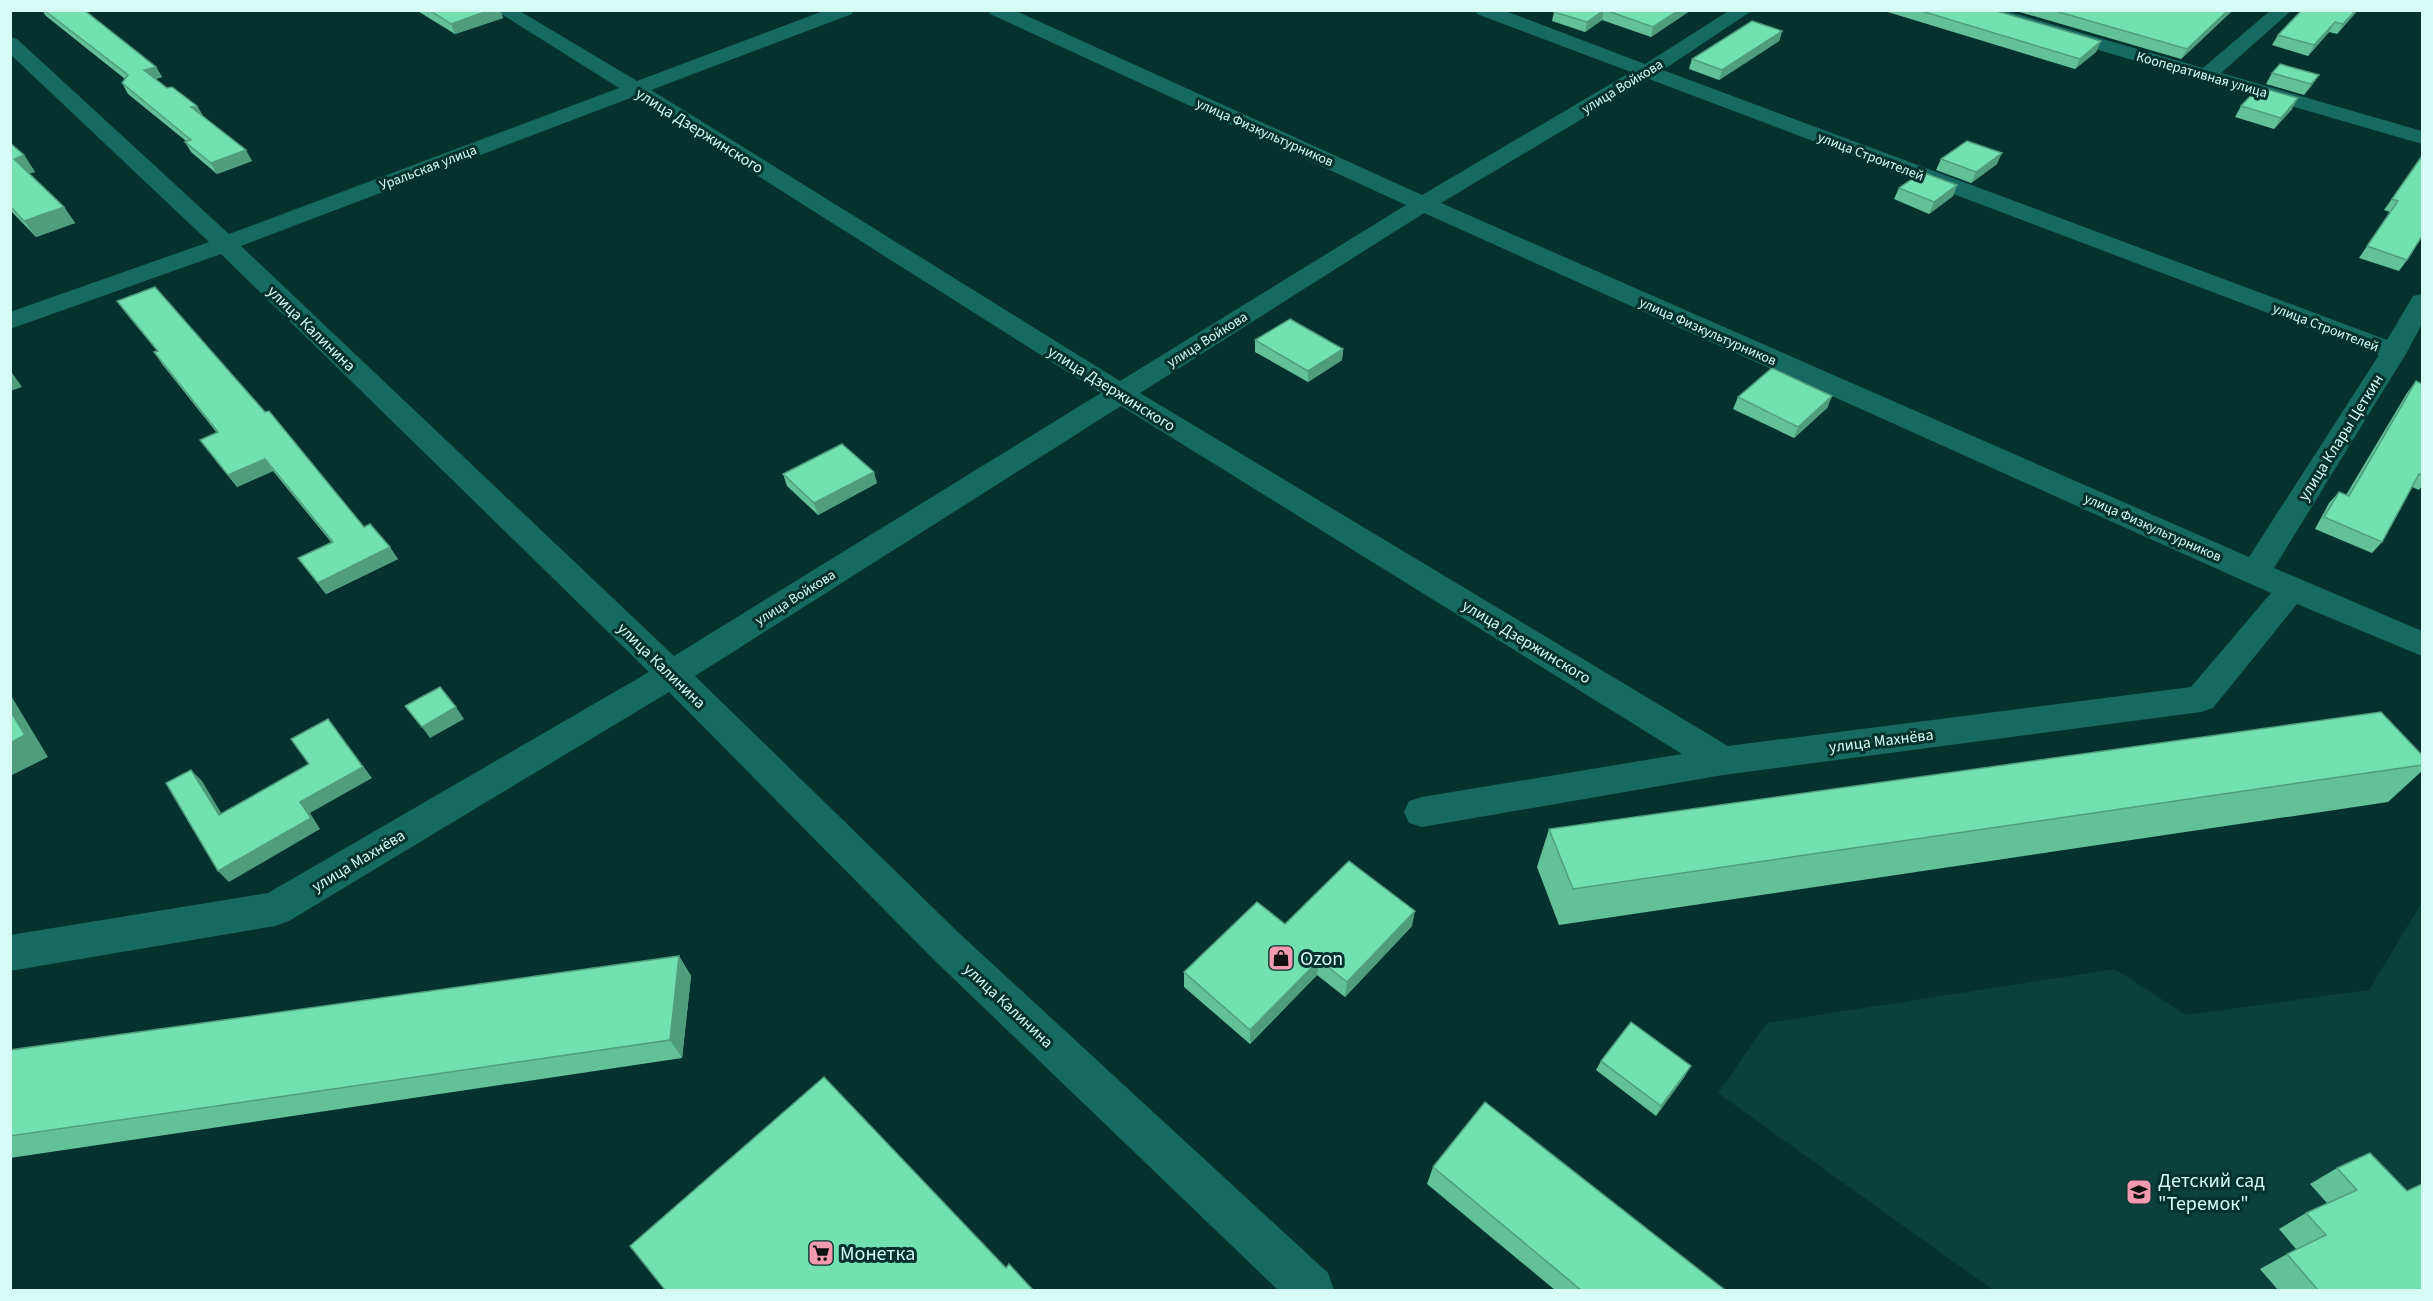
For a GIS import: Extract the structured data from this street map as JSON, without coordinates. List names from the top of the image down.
{
  "streets": {
    "street": [
      "Кооперативная улица",
      "улица Войкова",
      "улица Дзержинского",
      "улица Физкультурников",
      "улица Строителей",
      "Уральская улица",
      "улица Калинина",
      "улица Клары Цеткин",
      "улица Махнёва"
    ]
  },
  "crossings": [
    ["улица Войкова", "улица Дзержинского"],
    ["улица Войкова", "улица Физкультурников"],
    ["улица Войкова", "улица Строителей"],
    ["улица Войкова", "улица Калинина"],
    ["улица Войкова", "улица Махнёва"],
    ["улица Дзержинского", "Уральская улица"],
    ["улица Дзержинского", "улица Махнёва"],
    ["улица Физкультурников", "улица Клары Цеткин"],
    ["улица Физкультурников", "улица Махнёва"],
    ["улица Строителей", "улица Клары Цеткин"],
    ["Уральская улица", "улица Калинина"],
    ["улица Калинина", "улица Махнёва"]
  ],
  "places": {
    "shop": ["Ozon"],
    "school or university": ["Детский сад \"Теремок\""],
    "supermarket": ["Монетка"]
  }
}
